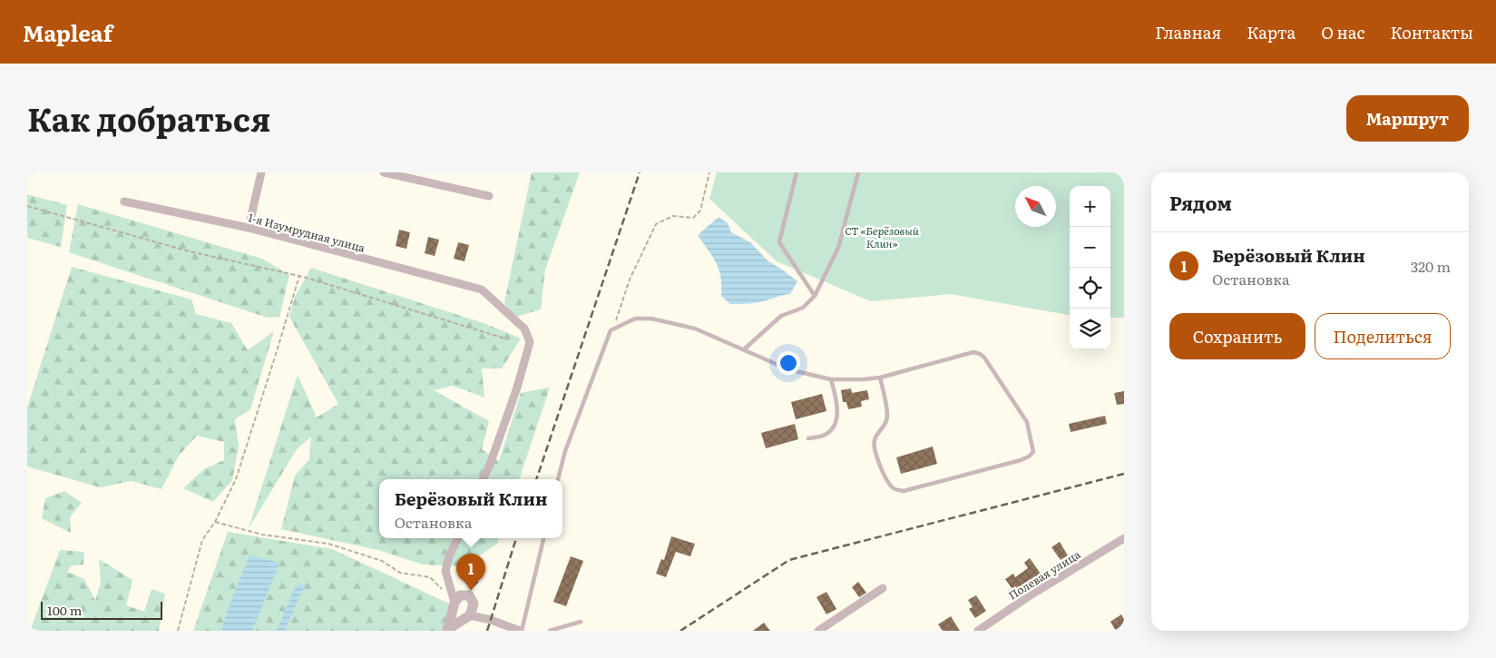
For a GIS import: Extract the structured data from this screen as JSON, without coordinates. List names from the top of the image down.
{
  "streets": {
    "street": ["1-я Изумрудная улица", "Полевая улица"]
  },
  "parks": ["СТ «Берёзовый Клин»"],
  "scale_bar": "100 m",
  "north": "top left",
  "page": {
    "header": "Mapleaf",
    "nav": [
      "Главная",
      "Карта",
      "О нас",
      "Контакты"
    ],
    "title": "Как добраться",
    "buttons": [
      "Маршрут",
      ["Сохранить", "Поделиться"]
    ],
    "heading": "Рядом",
    "map_buttons": ["+", "−"],
    "list": [
      {
        "mark": "1",
        "name": "Берёзовый Клин",
        "note": "Остановка",
        "value": "320 m"
      }
    ],
    "popup": ["Берёзовый Клин", "Остановка"],
    "pins": "1",
    "scale": "100 m"
  }
}
